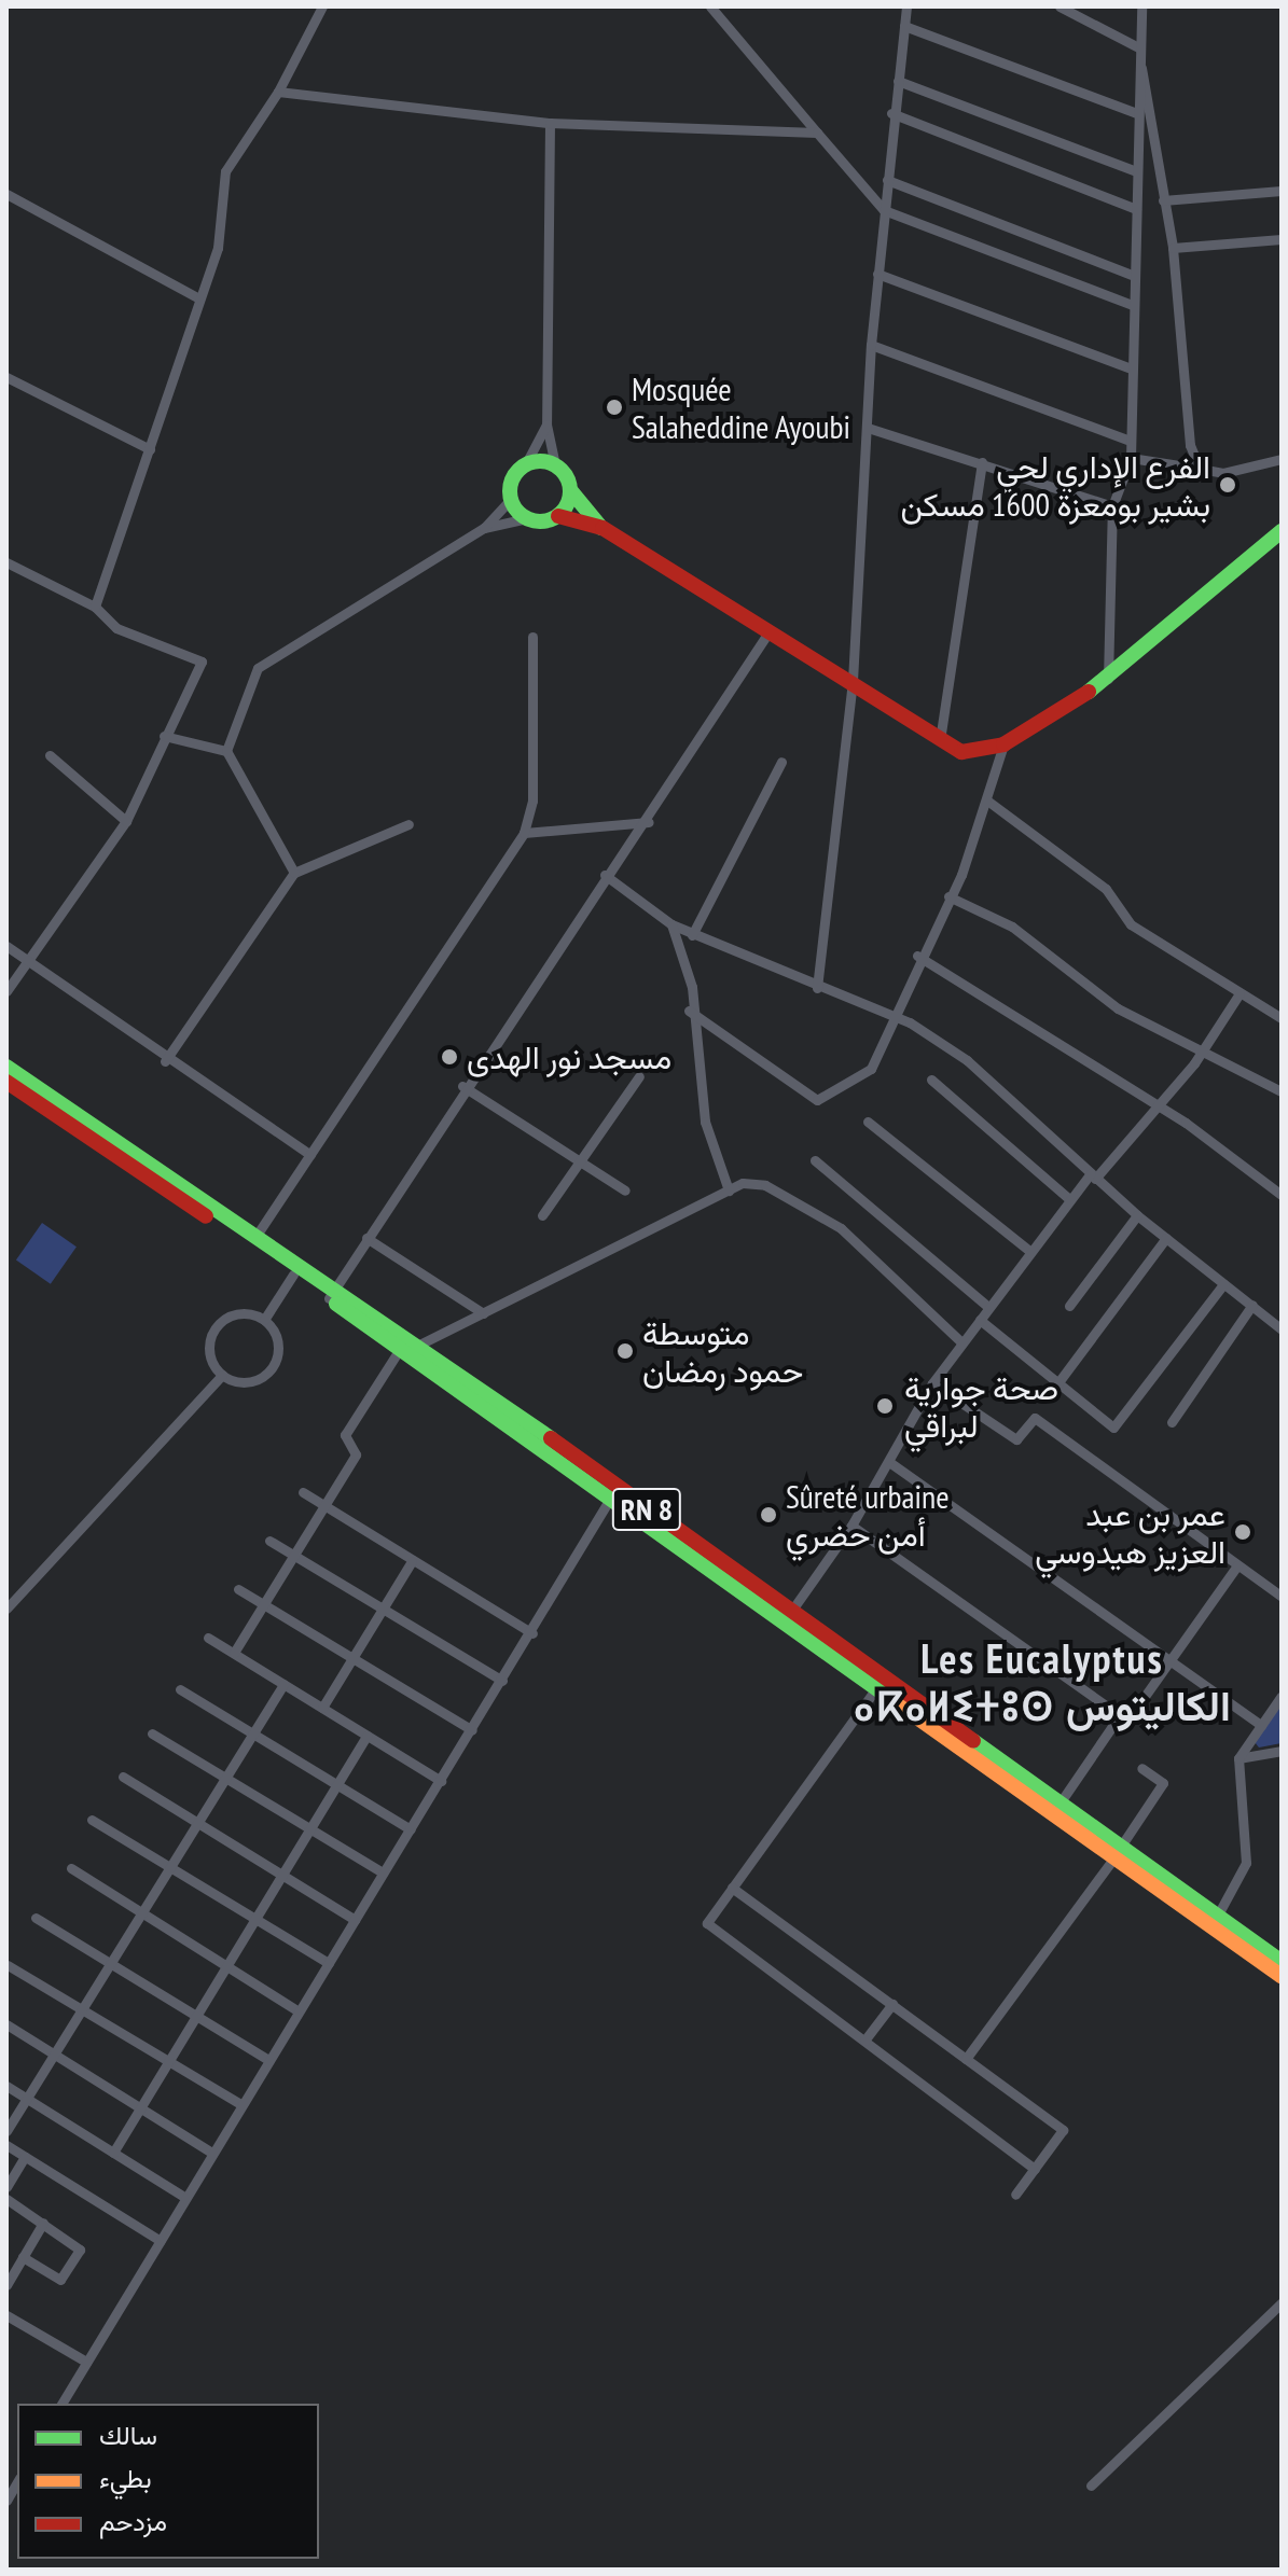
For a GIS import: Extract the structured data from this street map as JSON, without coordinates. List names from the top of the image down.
{
  "streets": {
    "main road": ["RN 8"]
  },
  "districts": ["Les Eucalyptus ⴰⴽⴰⵍⵉⵜⵓⵙ الكاليتوس"],
  "places": [
    "Mosquée Salaheddine Ayoubi",
    "الفرع الإداري لحي بشير بومعزة 1600 مسكن",
    "مسجد نور الهدى",
    "متوسطة حمود رمضان",
    "صحة جوارية لبراقي",
    "Sûreté urbaine أمن حضري",
    "عمر بن عبد العزيز هيدوسي"
  ],
  "legend": ["سالك", "بطيء", "مزدحم"]
}
